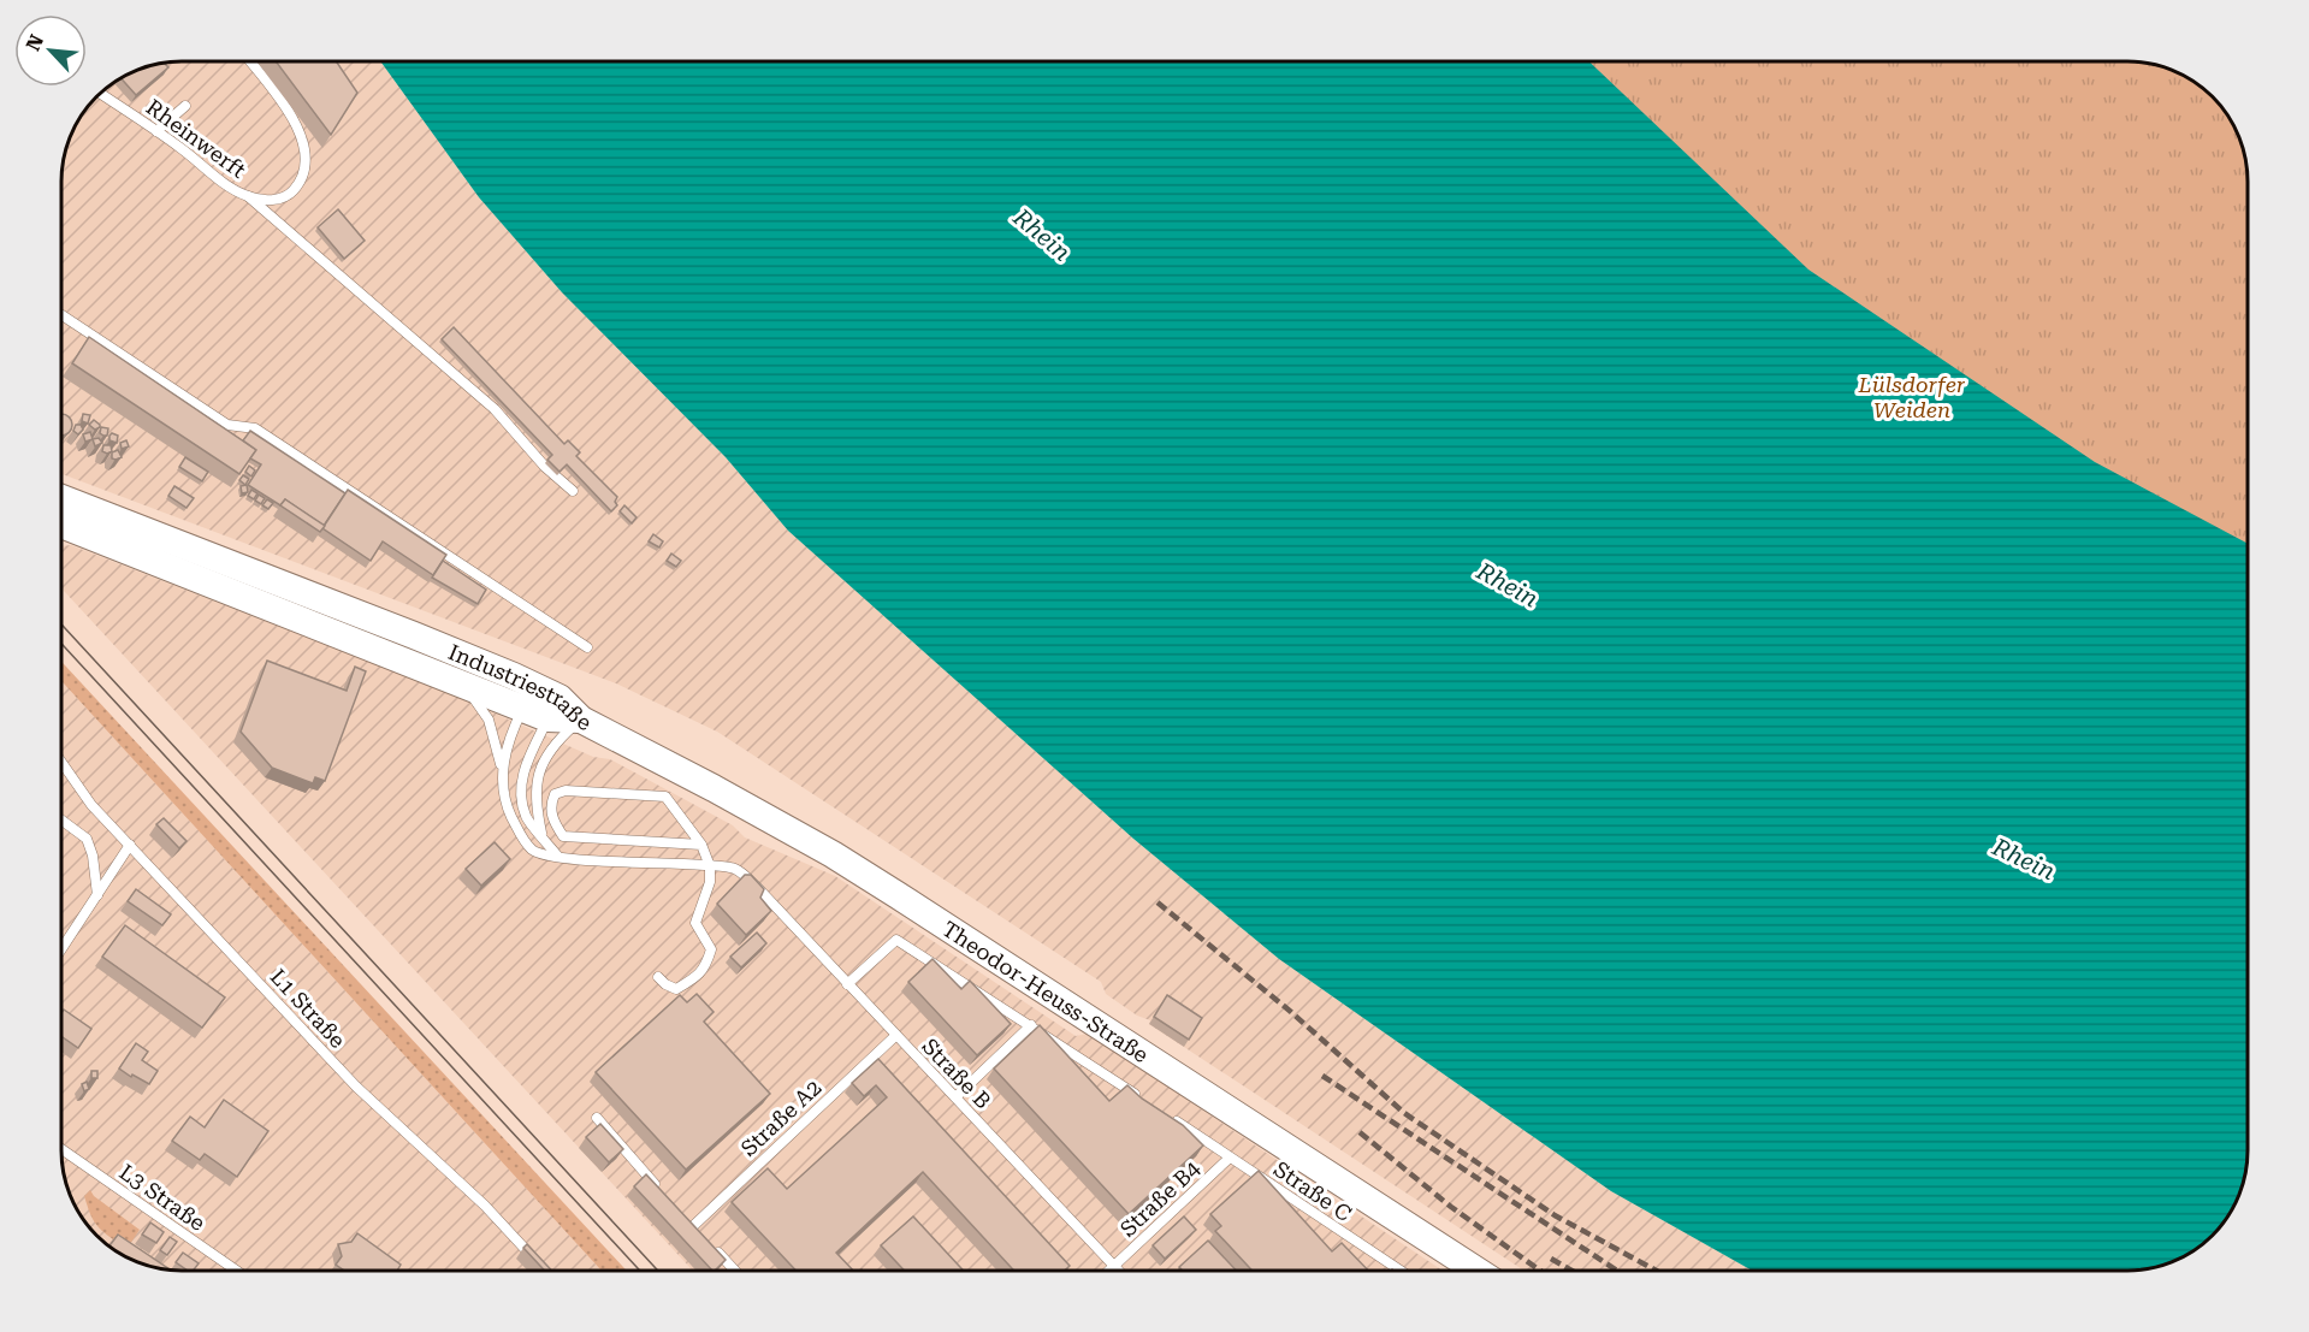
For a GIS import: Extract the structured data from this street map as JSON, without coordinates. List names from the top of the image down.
{
  "streets": {
    "main road": ["Industriestraße", "Theodor-Heuss-Straße"],
    "lane": [
      "Rheinwerft",
      "L1 Straße",
      "Straße B",
      "Straße A2",
      "Straße C",
      "L3 Straße",
      "Straße B4"
    ]
  },
  "crossings": [
    ["Industriestraße", "Theodor-Heuss-Straße"],
    ["Straße B", "Straße A2"],
    ["Straße B", "Straße B4"],
    ["Straße C", "Straße B4"]
  ],
  "water": ["Rhein"],
  "parks": ["Lülsdorfer Weiden"],
  "north": "top left"
}
